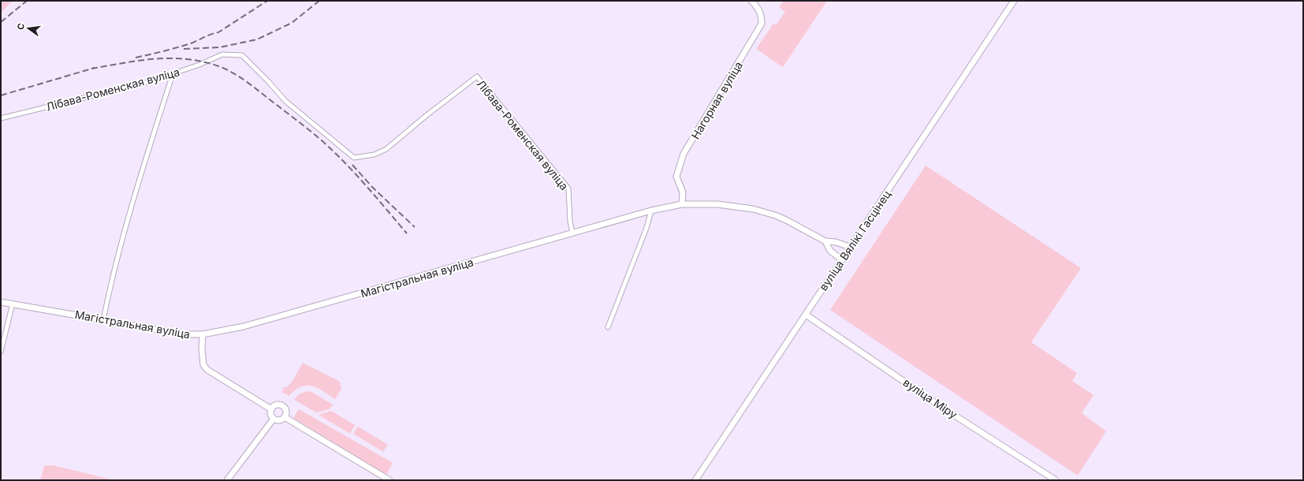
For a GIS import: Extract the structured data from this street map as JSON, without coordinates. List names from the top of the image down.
{
  "streets": {
    "main road": [
      "Нагорная вуліца",
      "вуліца Вялікі Гасцінец",
      "Магістральная вуліца",
      "вуліца Міру"
    ],
    "street": ["Лібава-Роменская вуліца"]
  },
  "crossings": [
    ["Лібава-Роменская вуліца", "Магістральная вуліца"],
    ["Нагорная вуліца", "Магістральная вуліца"],
    ["вуліца Вялікі Гасцінец", "вуліца Міру"]
  ],
  "north": "left"
}
